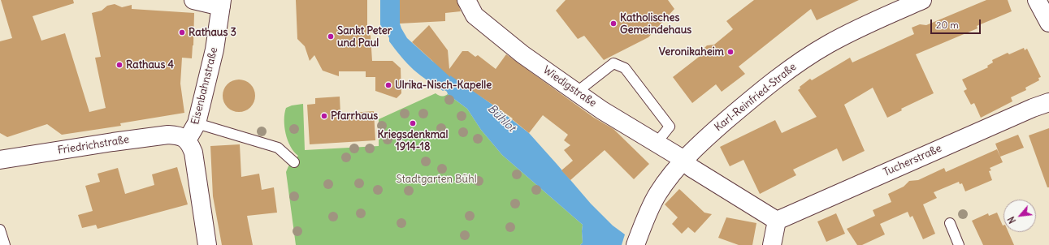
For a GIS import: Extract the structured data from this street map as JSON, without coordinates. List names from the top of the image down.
{
  "streets": {
    "street": [
      "Eisenbahnstraße",
      "Wiedigstraße",
      "Karl-Reinfried-Straße",
      "Friedrichstraße",
      "Tucherstraße"
    ]
  },
  "crossings": [
    ["Eisenbahnstraße", "Friedrichstraße"],
    ["Wiedigstraße", "Karl-Reinfried-Straße"]
  ],
  "water": ["Bühlot"],
  "parks": ["Stadtgarten Bühl"],
  "places": [
    "Katholisches Gemeindehaus",
    "Rathaus 3",
    "Sankt Peter und Paul",
    "Veronikaheim",
    "Rathaus 4",
    "Ulrika-Nisch-Kapelle",
    "Pfarrhaus",
    "Kriegsdenkmal 1914-18"
  ],
  "scale_bar": "20 m",
  "north": "bottom left"
}
